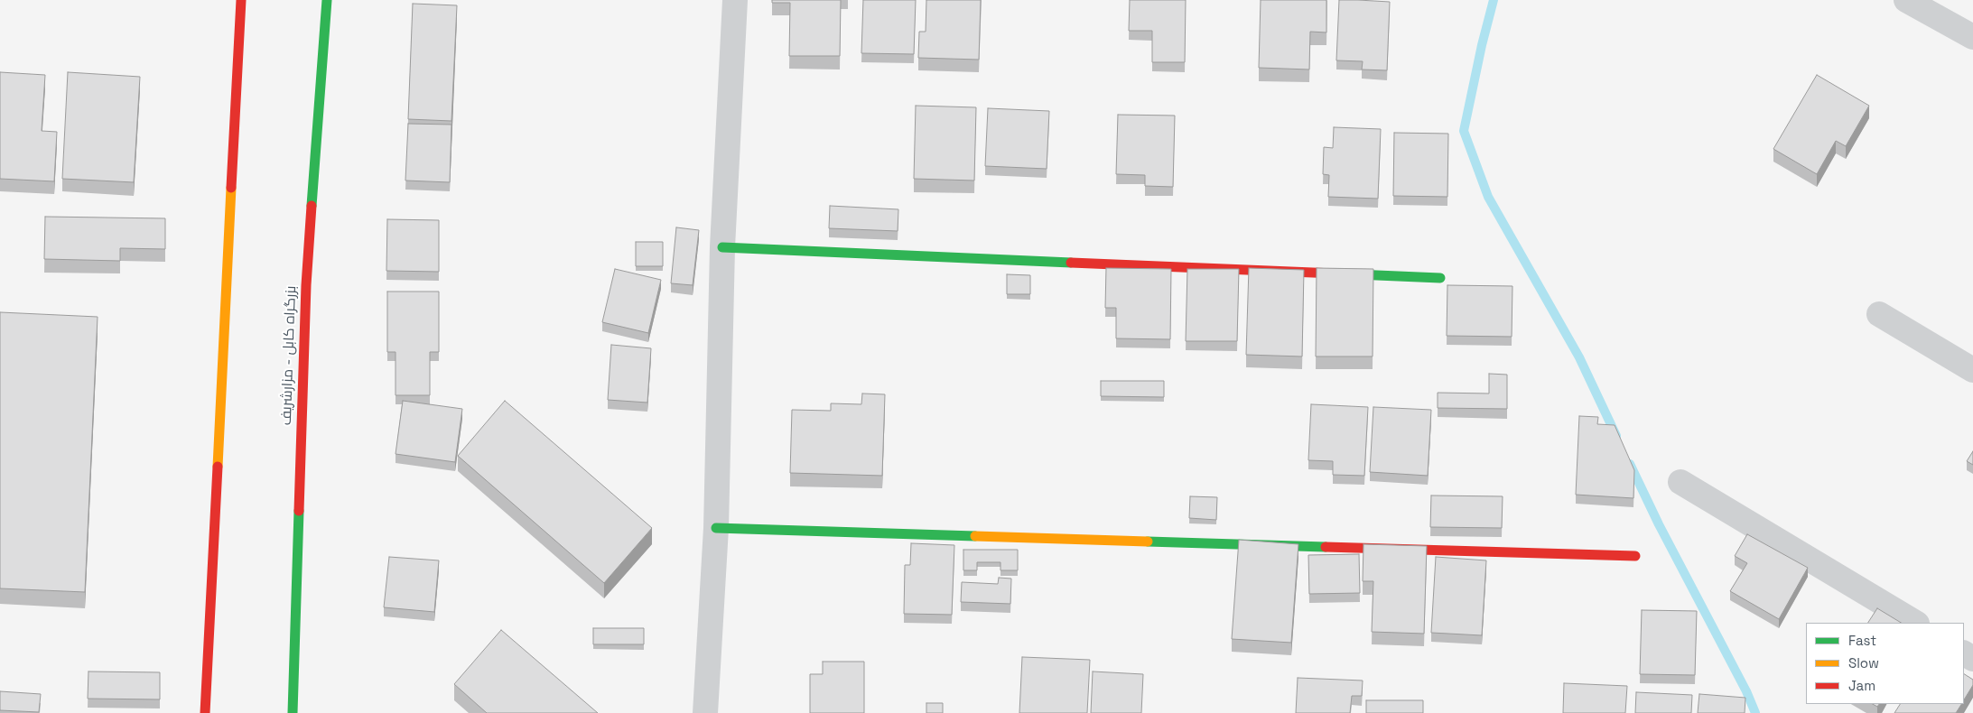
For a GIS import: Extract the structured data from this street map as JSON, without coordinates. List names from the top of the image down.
{
  "streets": {
    "main road": ["بزرگراه کابل - مزارشریف"]
  },
  "legend": ["Fast", "Slow", "Jam"]
}
